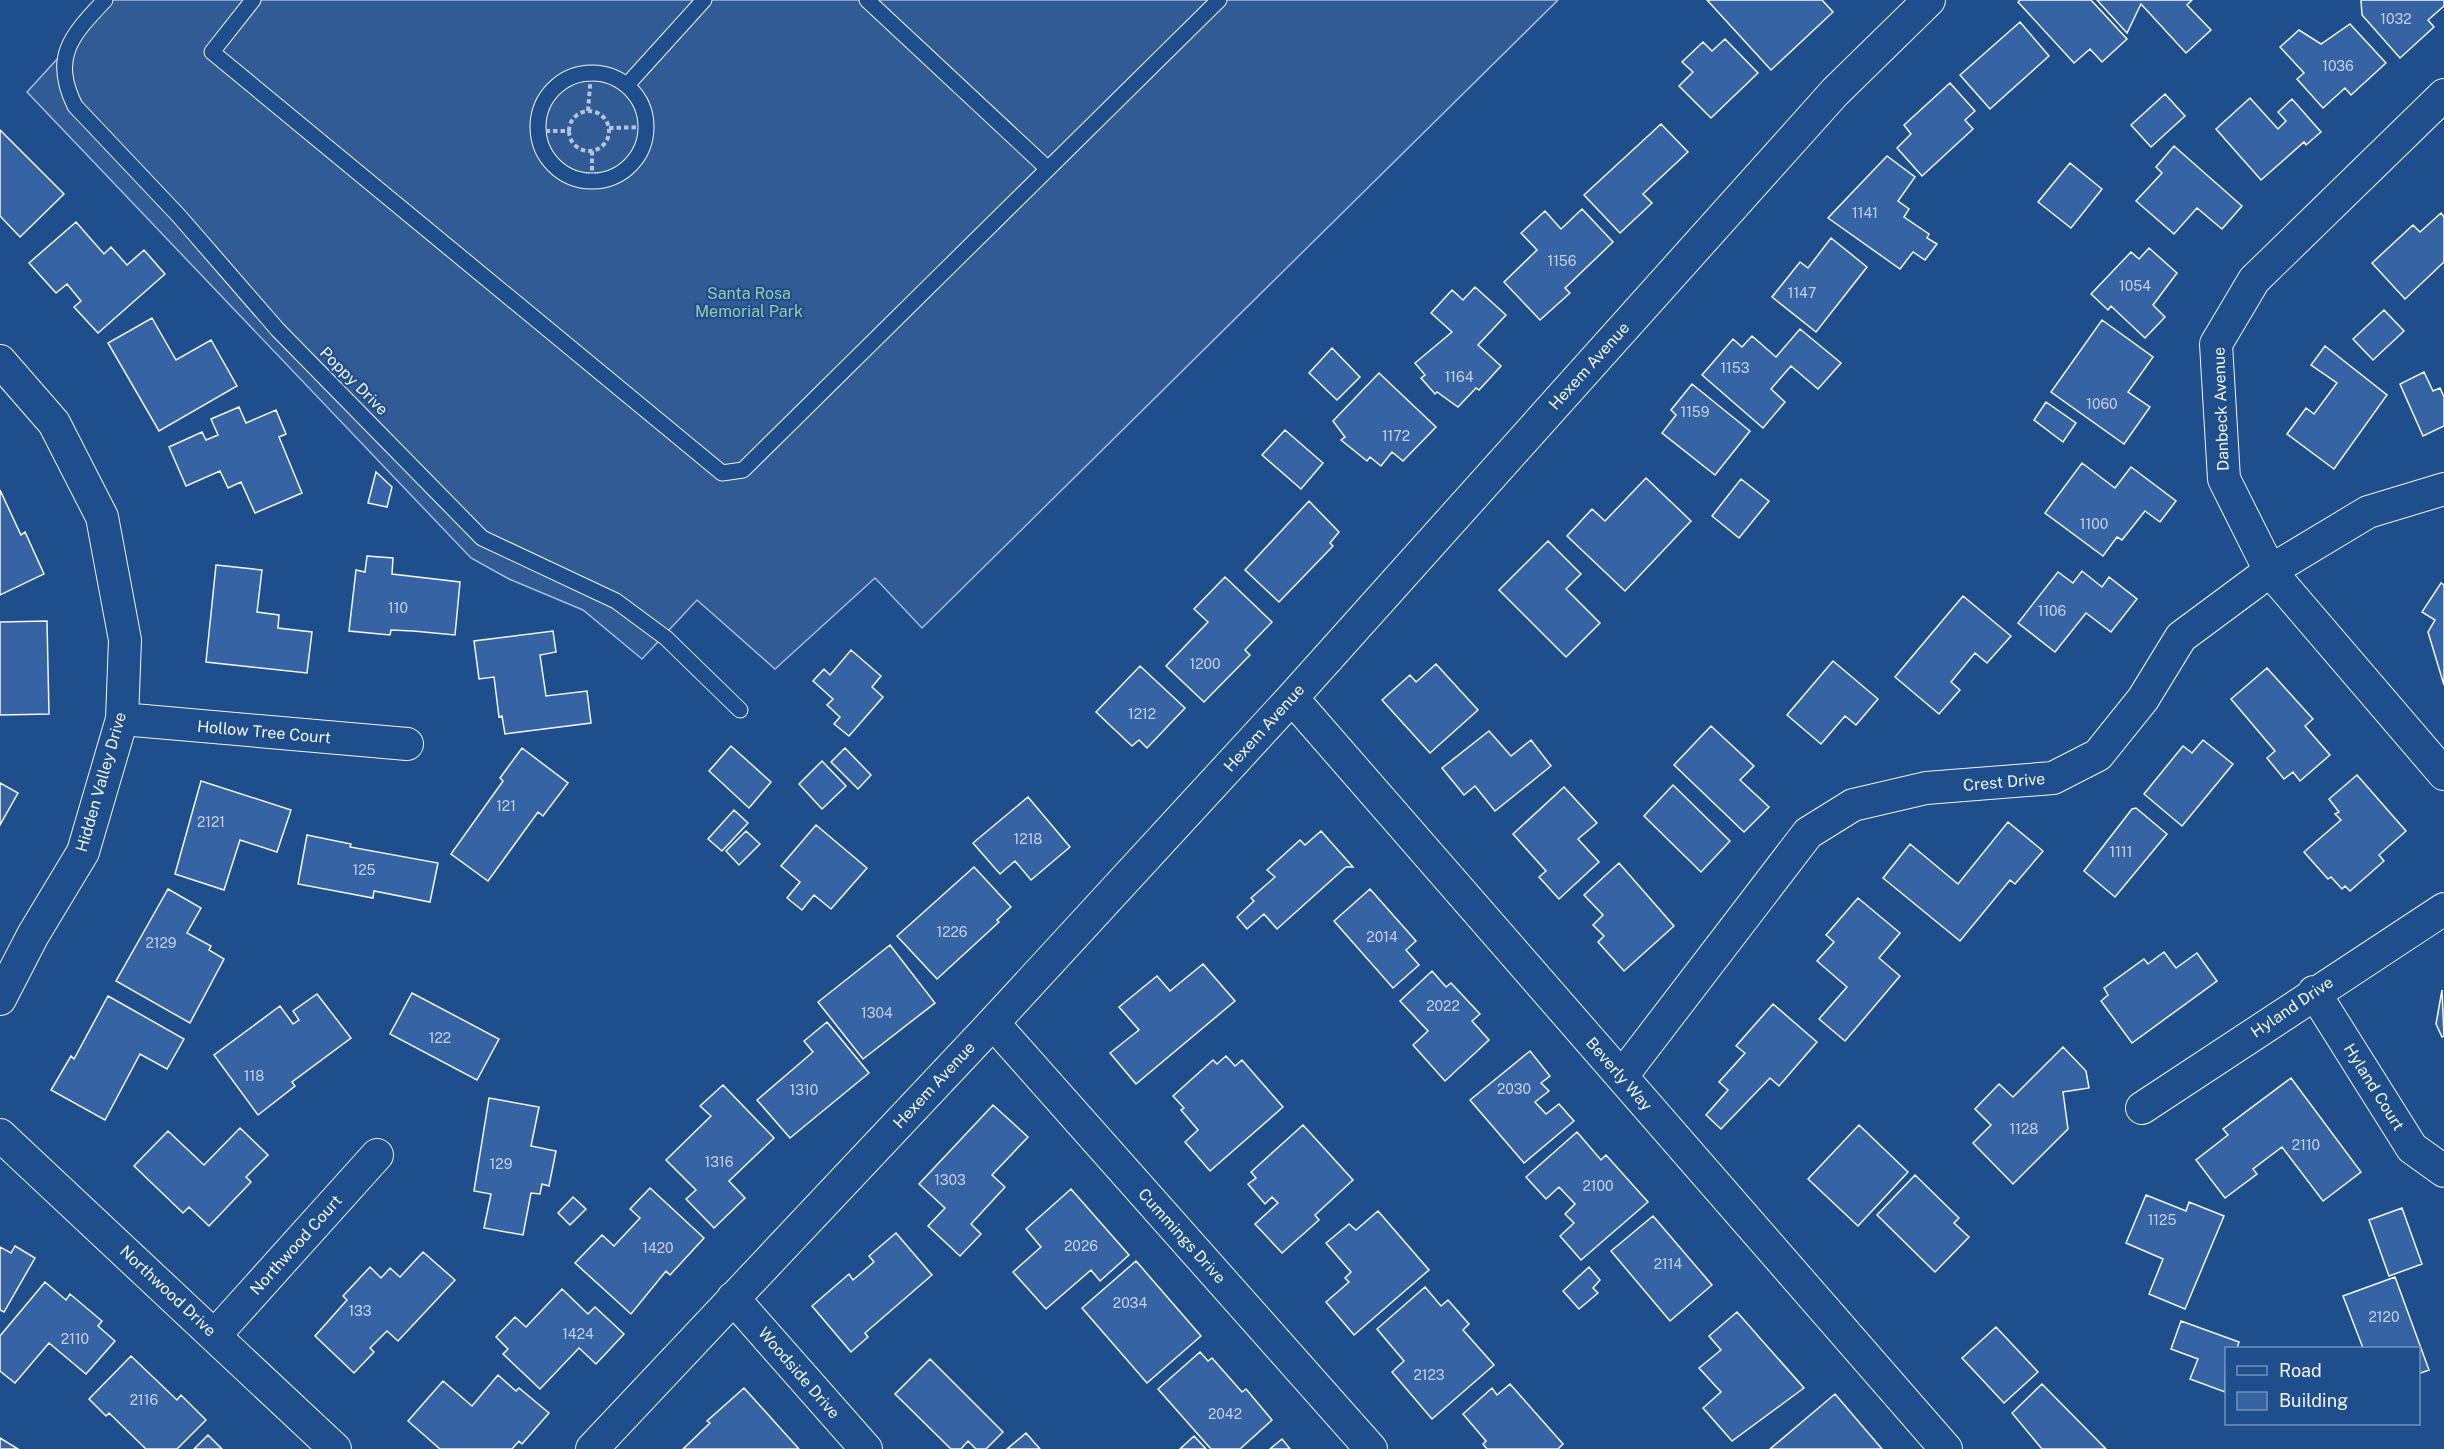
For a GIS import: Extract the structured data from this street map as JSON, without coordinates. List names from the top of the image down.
{
  "streets": {
    "street": [
      "Hexem Avenue",
      "Danbeck Avenue",
      "Hollow Tree Court",
      "Hidden Valley Drive",
      "Crest Drive",
      "Hyland Drive",
      "Beverly Way",
      "Hyland Court",
      "Cummings Drive",
      "Northwood Court",
      "Northwood Drive",
      "Woodside Drive"
    ],
    "lane": ["Poppy Drive"]
  },
  "crossings": [
    ["Hexem Avenue", "Beverly Way"],
    ["Hexem Avenue", "Cummings Drive"],
    ["Hexem Avenue", "Woodside Drive"],
    ["Danbeck Avenue", "Crest Drive"],
    ["Hollow Tree Court", "Hidden Valley Drive"],
    ["Crest Drive", "Beverly Way"],
    ["Hyland Drive", "Hyland Court"],
    ["Northwood Court", "Northwood Drive"]
  ],
  "parks": ["Santa Rosa Memorial Park"],
  "house_numbers": [
    "1032",
    "1036",
    "1141",
    "1156",
    "1054",
    "1147",
    "1153",
    "1164",
    "1060",
    "1159",
    "1172",
    "1100",
    "110",
    "1106",
    "1200",
    "1212",
    "121",
    "2121",
    "1218",
    "1111",
    "125",
    "1226",
    "2014",
    "2129",
    "2022",
    "1304",
    "122",
    "118",
    "2030",
    "1310",
    "1128",
    "2110",
    "1316",
    "129",
    "1303",
    "2100",
    "1125",
    "2026",
    "1420",
    "2114",
    "2034",
    "133",
    "2120",
    "1424",
    "2110",
    "2123",
    "2116",
    "2042"
  ],
  "legend": ["Road", "Building"]
}
